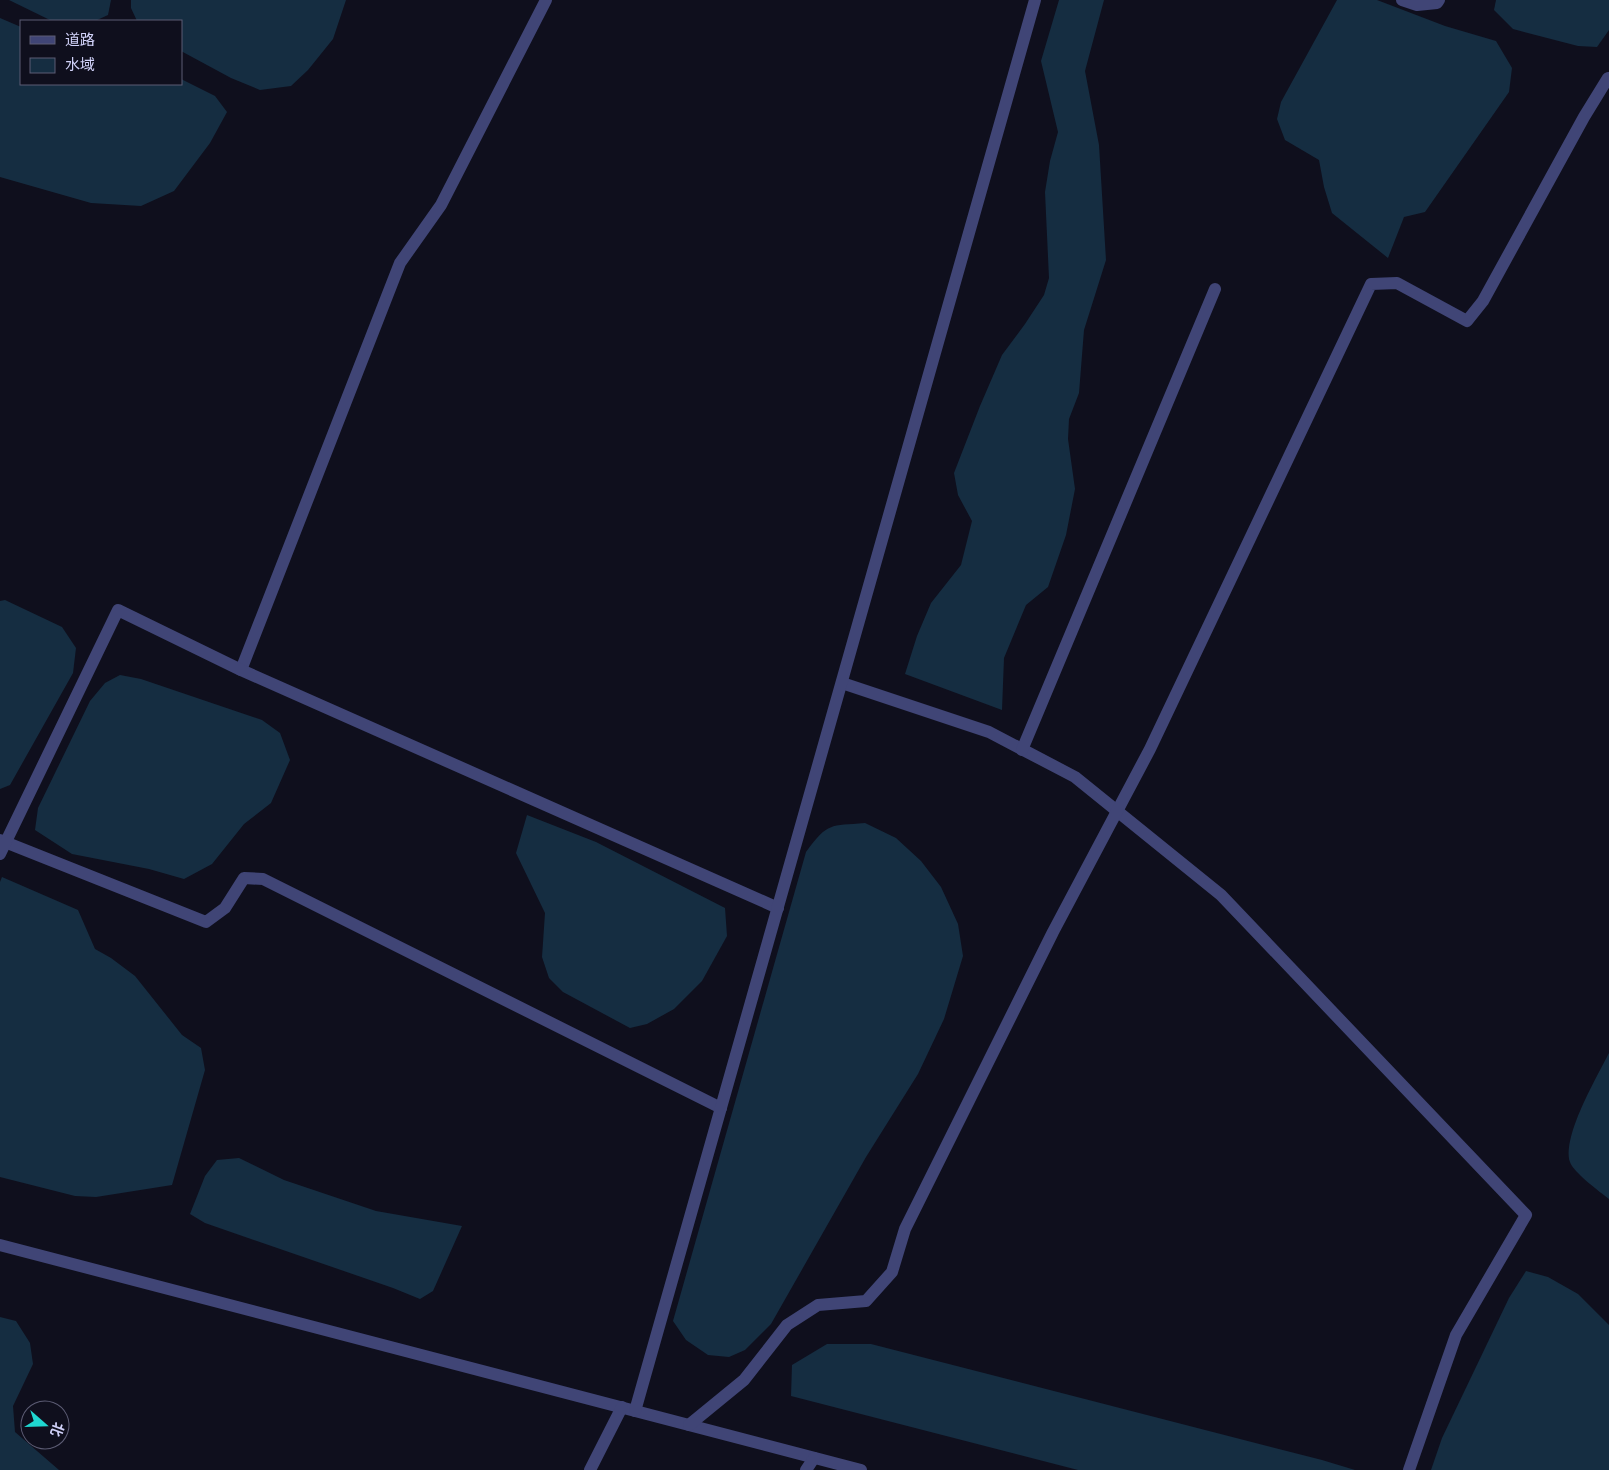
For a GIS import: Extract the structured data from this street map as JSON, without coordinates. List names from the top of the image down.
{
  "legend": ["道路", "水域"],
  "north": "right"
}
